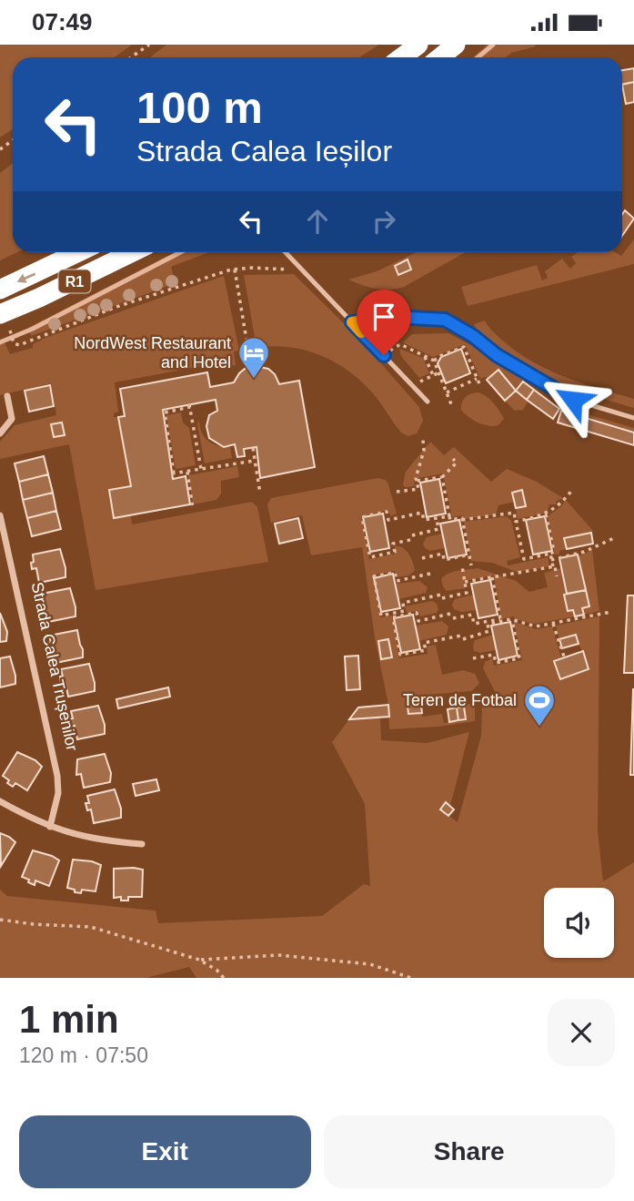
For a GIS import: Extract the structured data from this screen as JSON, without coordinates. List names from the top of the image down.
{
  "streets": {
    "highway": ["R1"],
    "street": ["Strada Calea Trușenilor"]
  },
  "places": {
    "hotel": ["NordWest Restaurant and Hotel"],
    "sports": ["Teren de Fotbal"]
  },
  "page": {
    "status": "07:49",
    "turn": ["100 m", "Strada Calea Ieșilor"],
    "heading": ["1 min", "120 m · 07:50"],
    "buttons": ["Exit", "Share"]
  }
}
